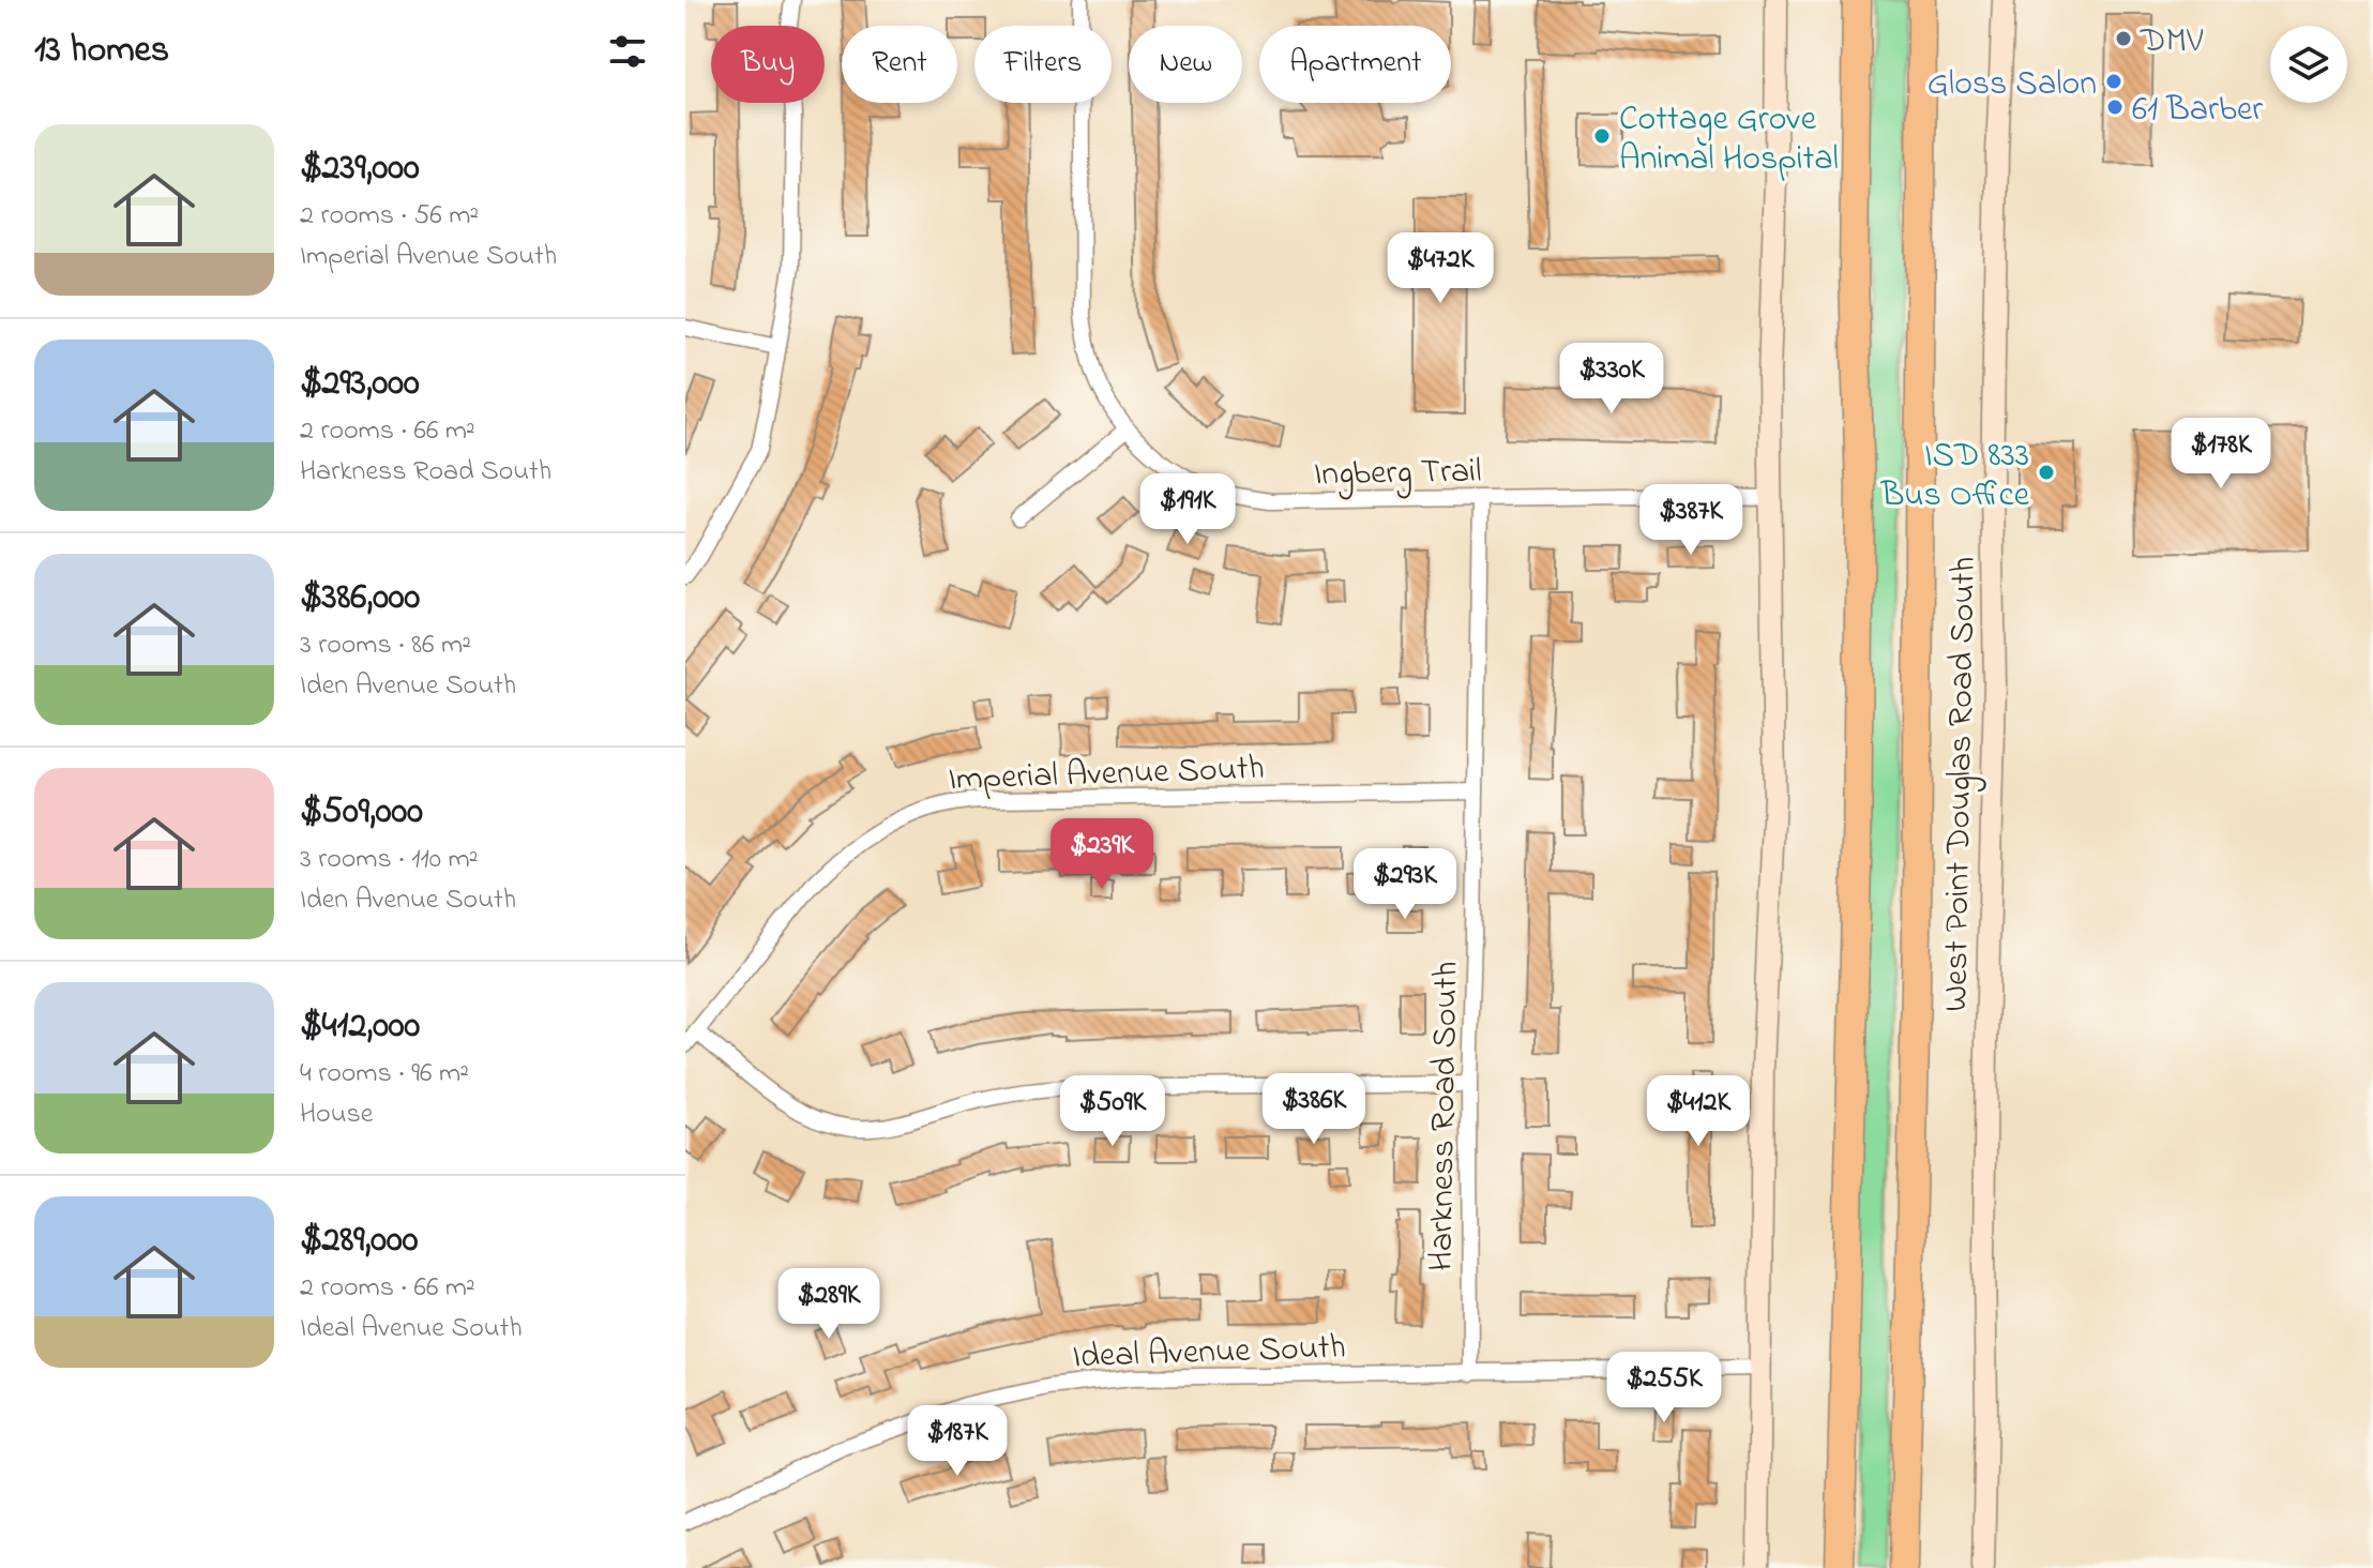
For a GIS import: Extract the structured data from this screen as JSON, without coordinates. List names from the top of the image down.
{
  "streets": {
    "street": [
      "Ingberg Trail",
      "Imperial Avenue South",
      "West Point Douglas Road South",
      "Harkness Road South",
      "Ideal Avenue South"
    ]
  },
  "crossings": [
    ["Ingberg Trail", "Harkness Road South"],
    ["Imperial Avenue South", "Harkness Road South"],
    ["Harkness Road South", "Ideal Avenue South"]
  ],
  "places": [
    "DMV",
    "Gloss Salon",
    "61 Barber",
    "Cottage Grove Animal Hospital",
    "ISD 833 Bus Office"
  ],
  "page": {
    "heading": "13 homes",
    "chip": [
      "Buy",
      "Rent",
      "Filters",
      "New",
      "Apartment"
    ],
    "list": [
      {
        "name": "$239,000",
        "note": "2 rooms · 56 m² · Imperial Avenue South"
      },
      {
        "name": "$293,000",
        "note": "2 rooms · 66 m² · Harkness Road South"
      },
      {
        "name": "$386,000",
        "note": "3 rooms · 86 m² · Iden Avenue South"
      },
      {
        "name": "$509,000",
        "note": "3 rooms · 110 m² · Iden Avenue South"
      },
      {
        "name": "$412,000",
        "note": "4 rooms · 96 m² · House"
      },
      {
        "name": "$289,000",
        "note": "2 rooms · 66 m² · Ideal Avenue South"
      }
    ],
    "price": [
      "$472K",
      "$330K",
      "$178K",
      "$191K",
      "$387K",
      "$239K",
      "$293K",
      "$386K",
      "$509K",
      "$412K",
      "$289K",
      "$255K",
      "$187K"
    ]
  }
}
